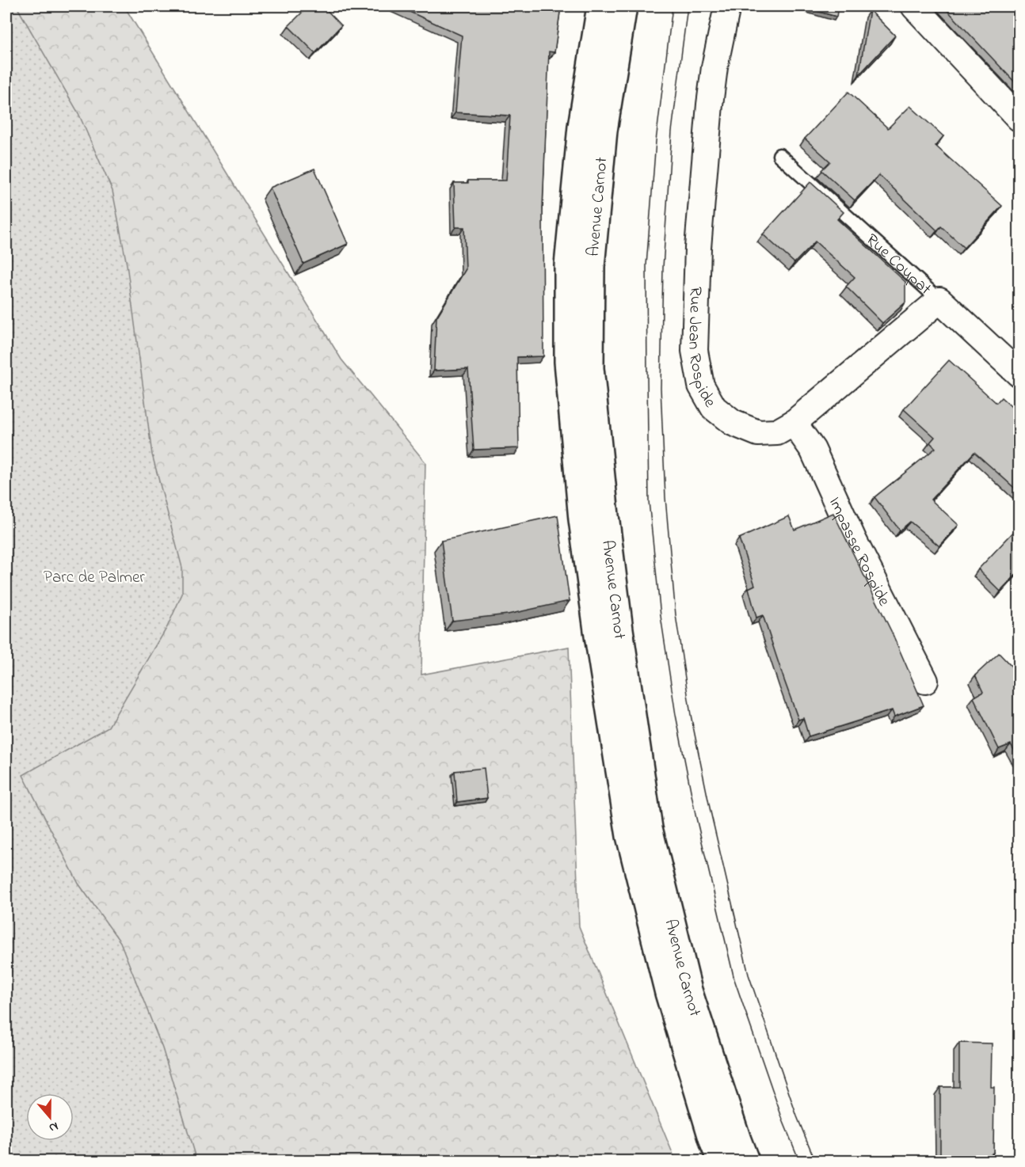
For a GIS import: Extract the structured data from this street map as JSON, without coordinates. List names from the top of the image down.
{
  "streets": {
    "main road": ["Avenue Carnot"],
    "street": ["Rue Coupat", "Rue Jean Rospide", "Impasse Rospide"]
  },
  "crossings": [
    ["Rue Coupat", "Rue Jean Rospide"],
    ["Rue Jean Rospide", "Impasse Rospide"]
  ],
  "parks": ["Parc de Palmer"],
  "north": "bottom"
}
